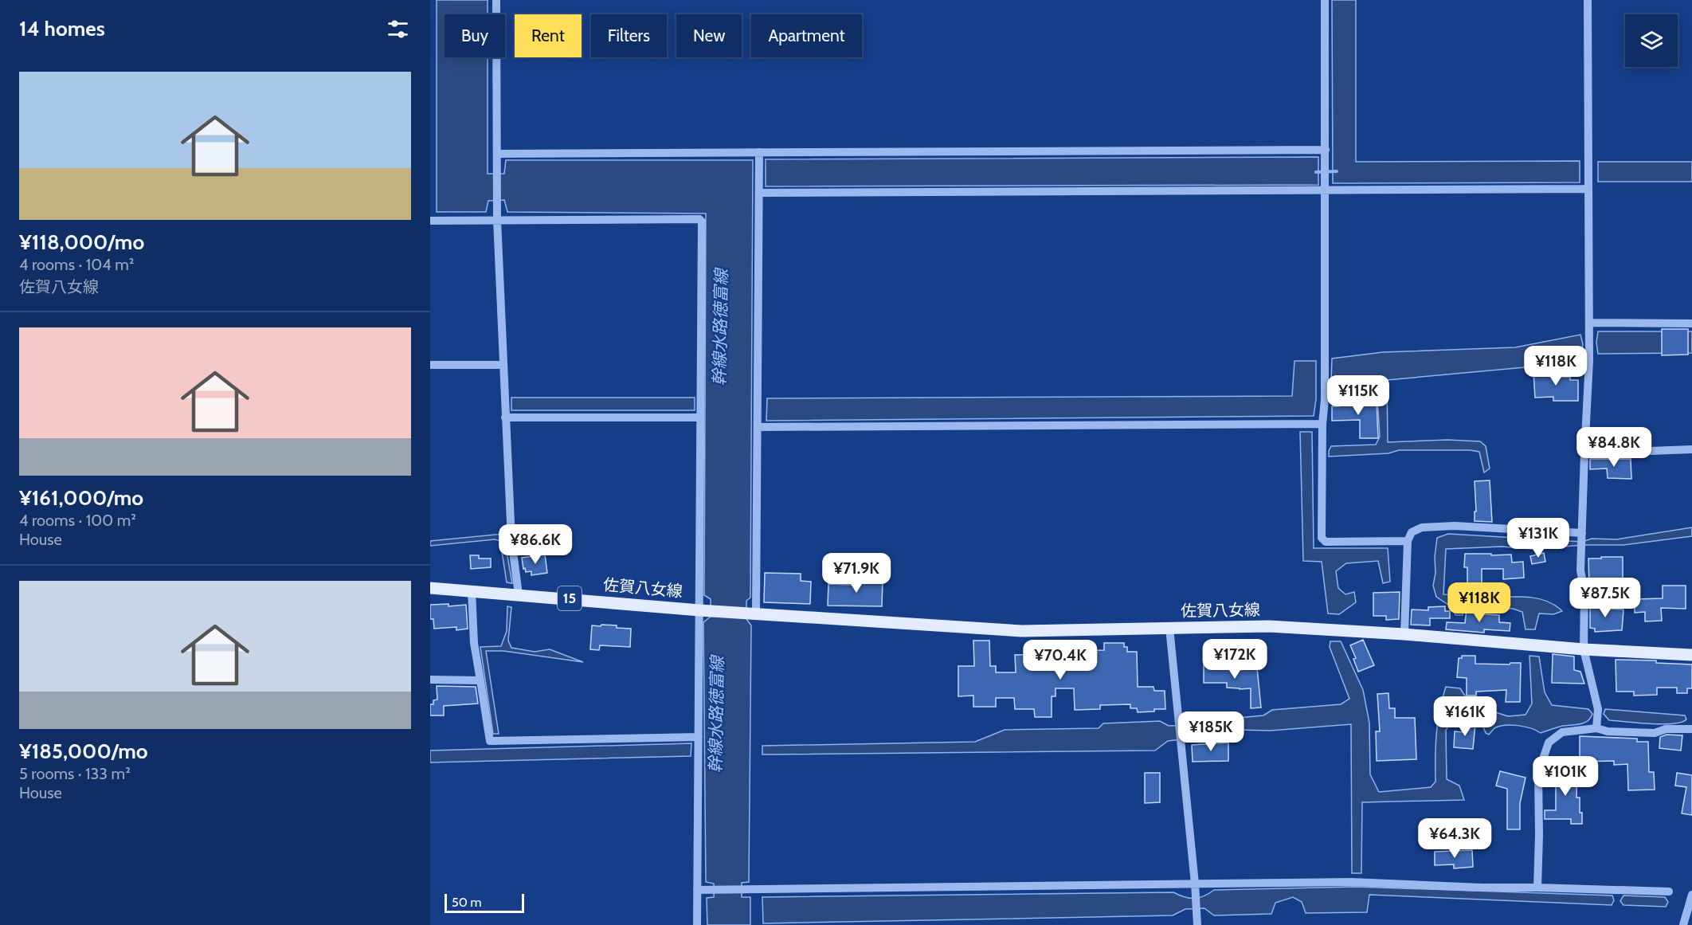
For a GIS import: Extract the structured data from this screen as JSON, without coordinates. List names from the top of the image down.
{
  "streets": {
    "main road": ["佐賀八女線", "15"]
  },
  "crossings": [
    ["佐賀八女線", "15"]
  ],
  "water": ["幹線水路徳富線"],
  "scale_bar": "50 m",
  "page": {
    "heading": "14 homes",
    "chip": [
      "Buy",
      "Rent",
      "Filters",
      "New",
      "Apartment"
    ],
    "list": [
      {
        "name": "¥118,000/mo",
        "note": "4 rooms · 104 m² · 佐賀八女線"
      },
      {
        "name": "¥161,000/mo",
        "note": "4 rooms · 100 m² · House"
      },
      {
        "name": "¥185,000/mo",
        "note": "5 rooms · 133 m² · House"
      }
    ],
    "price": [
      "¥118K",
      "¥115K",
      "¥84.8K",
      "¥131K",
      "¥86.6K",
      "¥71.9K",
      "¥87.5K",
      "¥118K",
      "¥172K",
      "¥70.4K",
      "¥161K",
      "¥185K",
      "¥101K",
      "¥64.3K"
    ],
    "scale": "50 m"
  }
}
